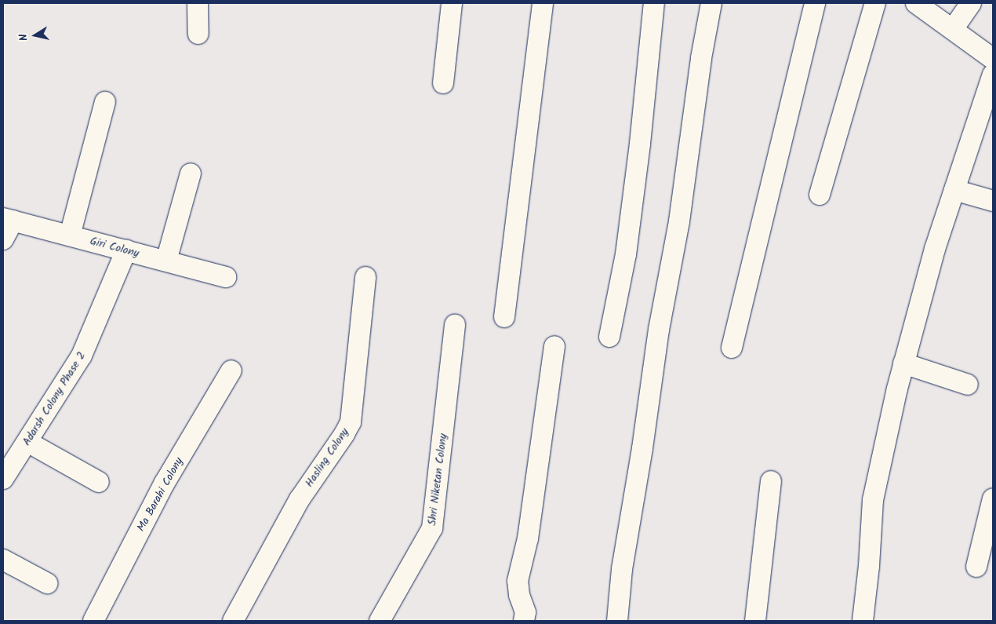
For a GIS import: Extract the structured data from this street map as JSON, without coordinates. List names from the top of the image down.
{
  "streets": {
    "street": [
      "Giri Colony",
      "Adarsh Colony Phase 2",
      "Hasling Colony",
      "Shri Niketan Colony",
      "Ma Barahi Colony"
    ]
  },
  "crossings": [
    ["Giri Colony", "Adarsh Colony Phase 2"]
  ],
  "north": "left"
}
